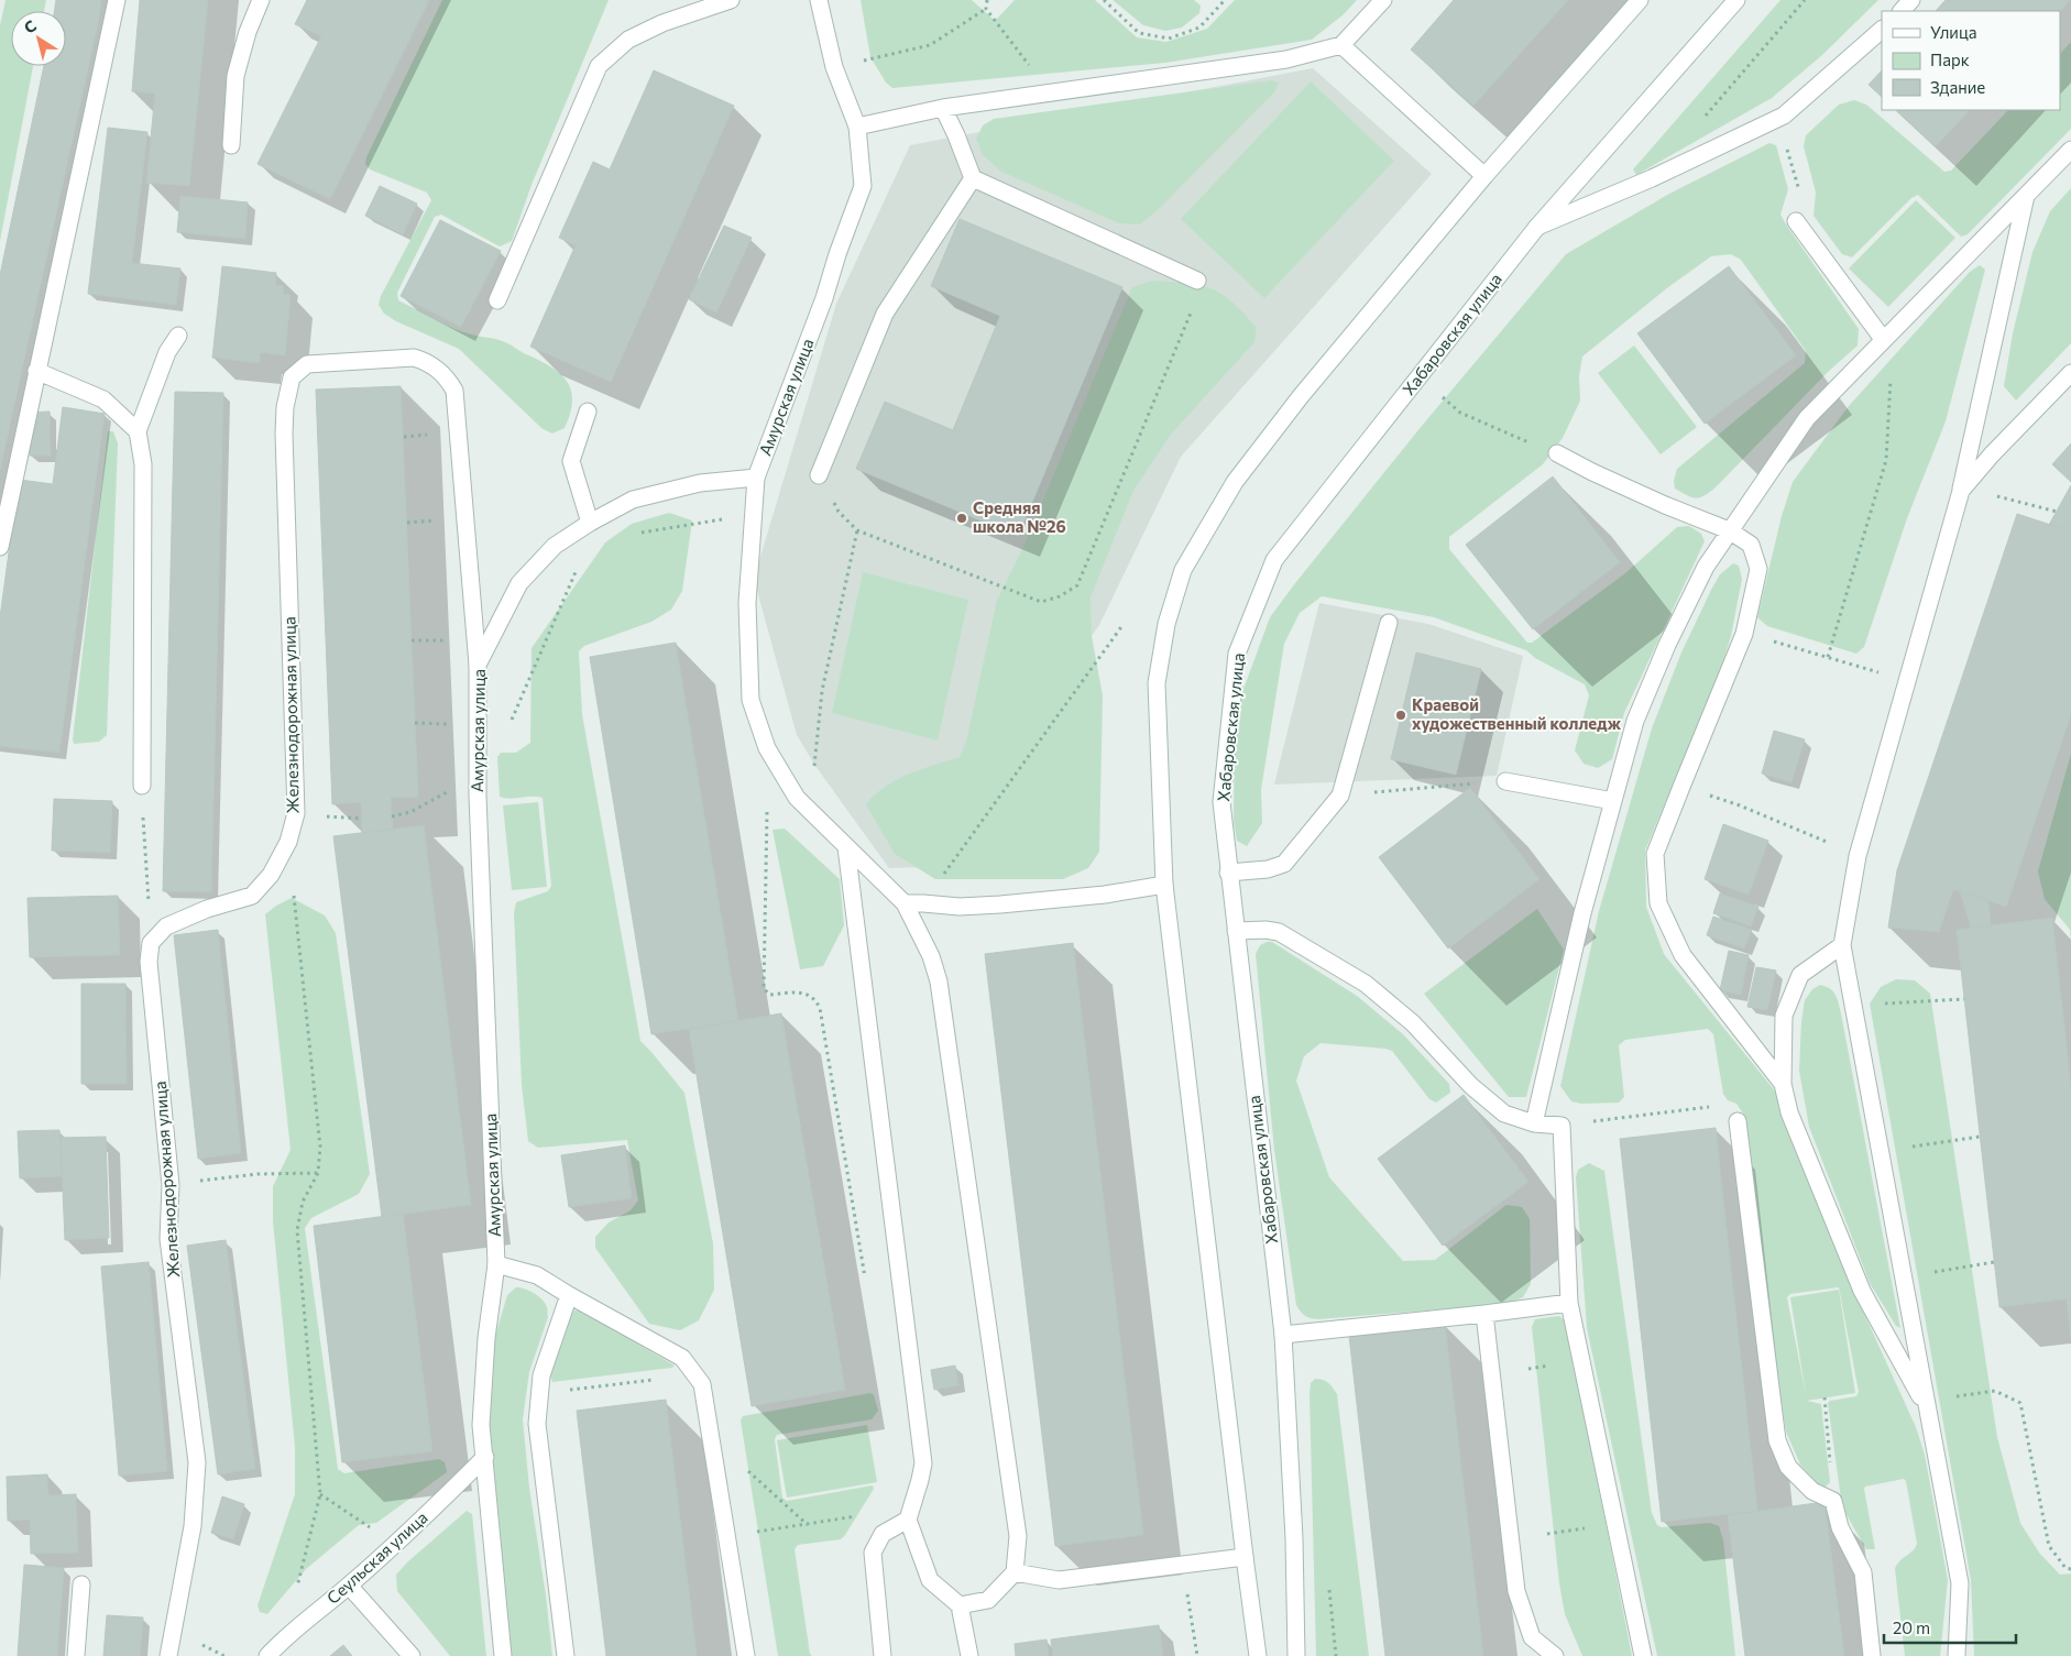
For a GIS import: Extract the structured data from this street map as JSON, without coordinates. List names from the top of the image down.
{
  "streets": {
    "main road": [
      "Хабаровская улица",
      "Амурская улица",
      "Железнодорожная улица",
      "Сеульская улица"
    ]
  },
  "crossings": [
    ["Амурская улица", "Железнодорожная улица"],
    ["Амурская улица", "Сеульская улица"]
  ],
  "places": ["Средняя школа №26", "Краевой художественный колледж"],
  "legend": ["Улица", "Парк", "Здание"],
  "scale_bar": "20 m",
  "north": "top left"
}
